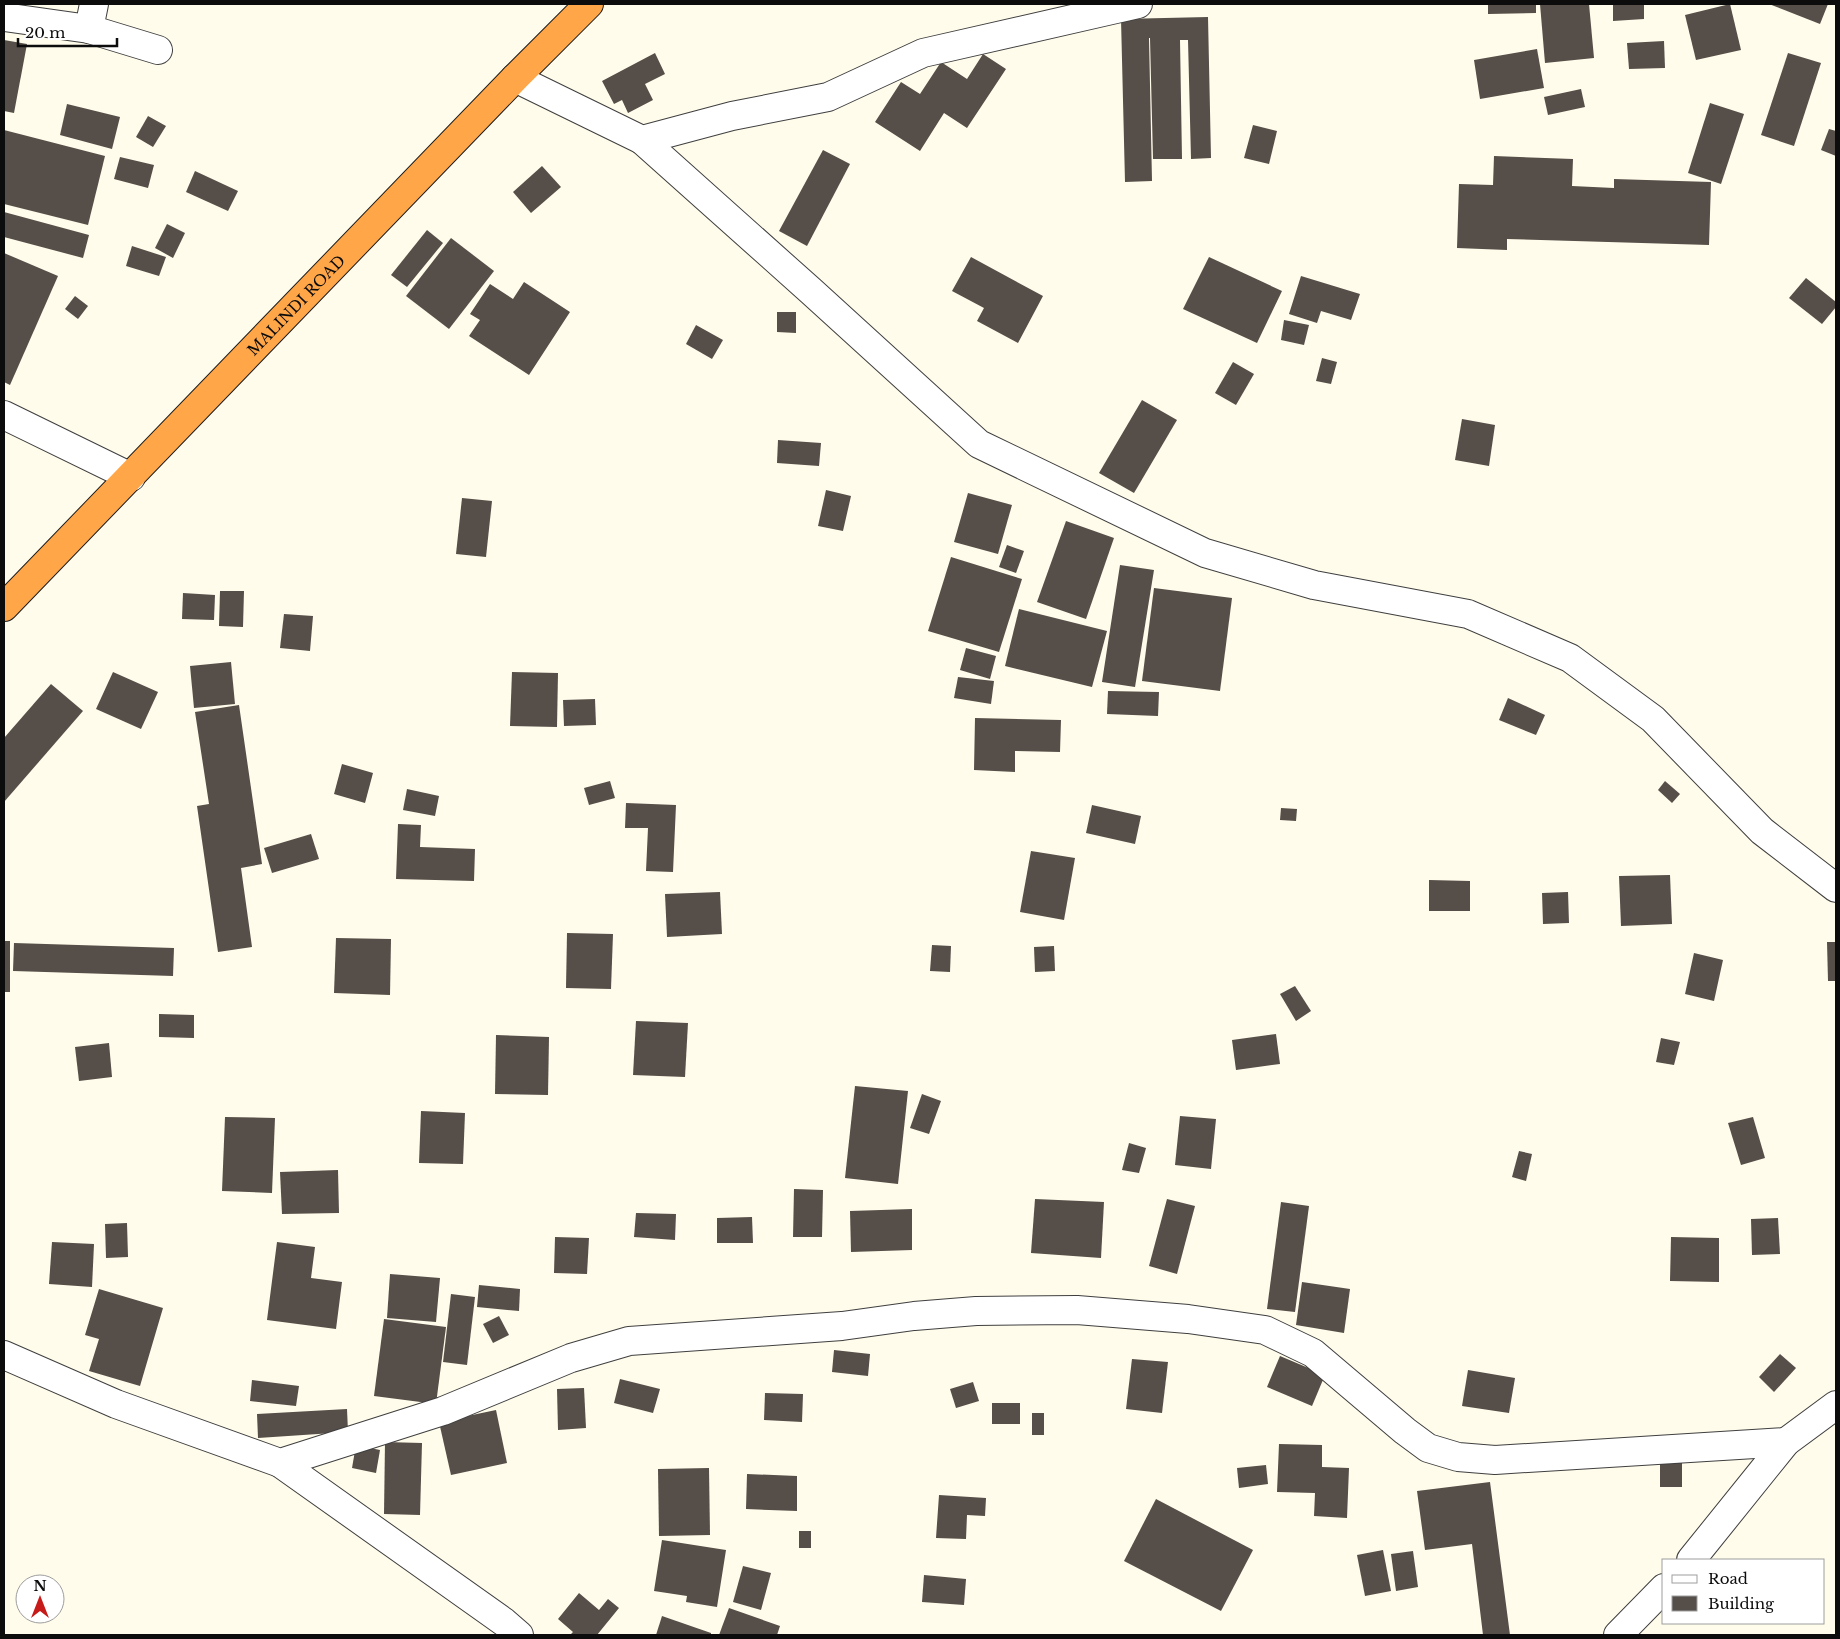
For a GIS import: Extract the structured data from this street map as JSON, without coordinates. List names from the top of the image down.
{
  "streets": {
    "highway": ["MALINDI ROAD"]
  },
  "legend": ["Road", "Building"],
  "scale_bar": "20 m",
  "north": "top"
}
